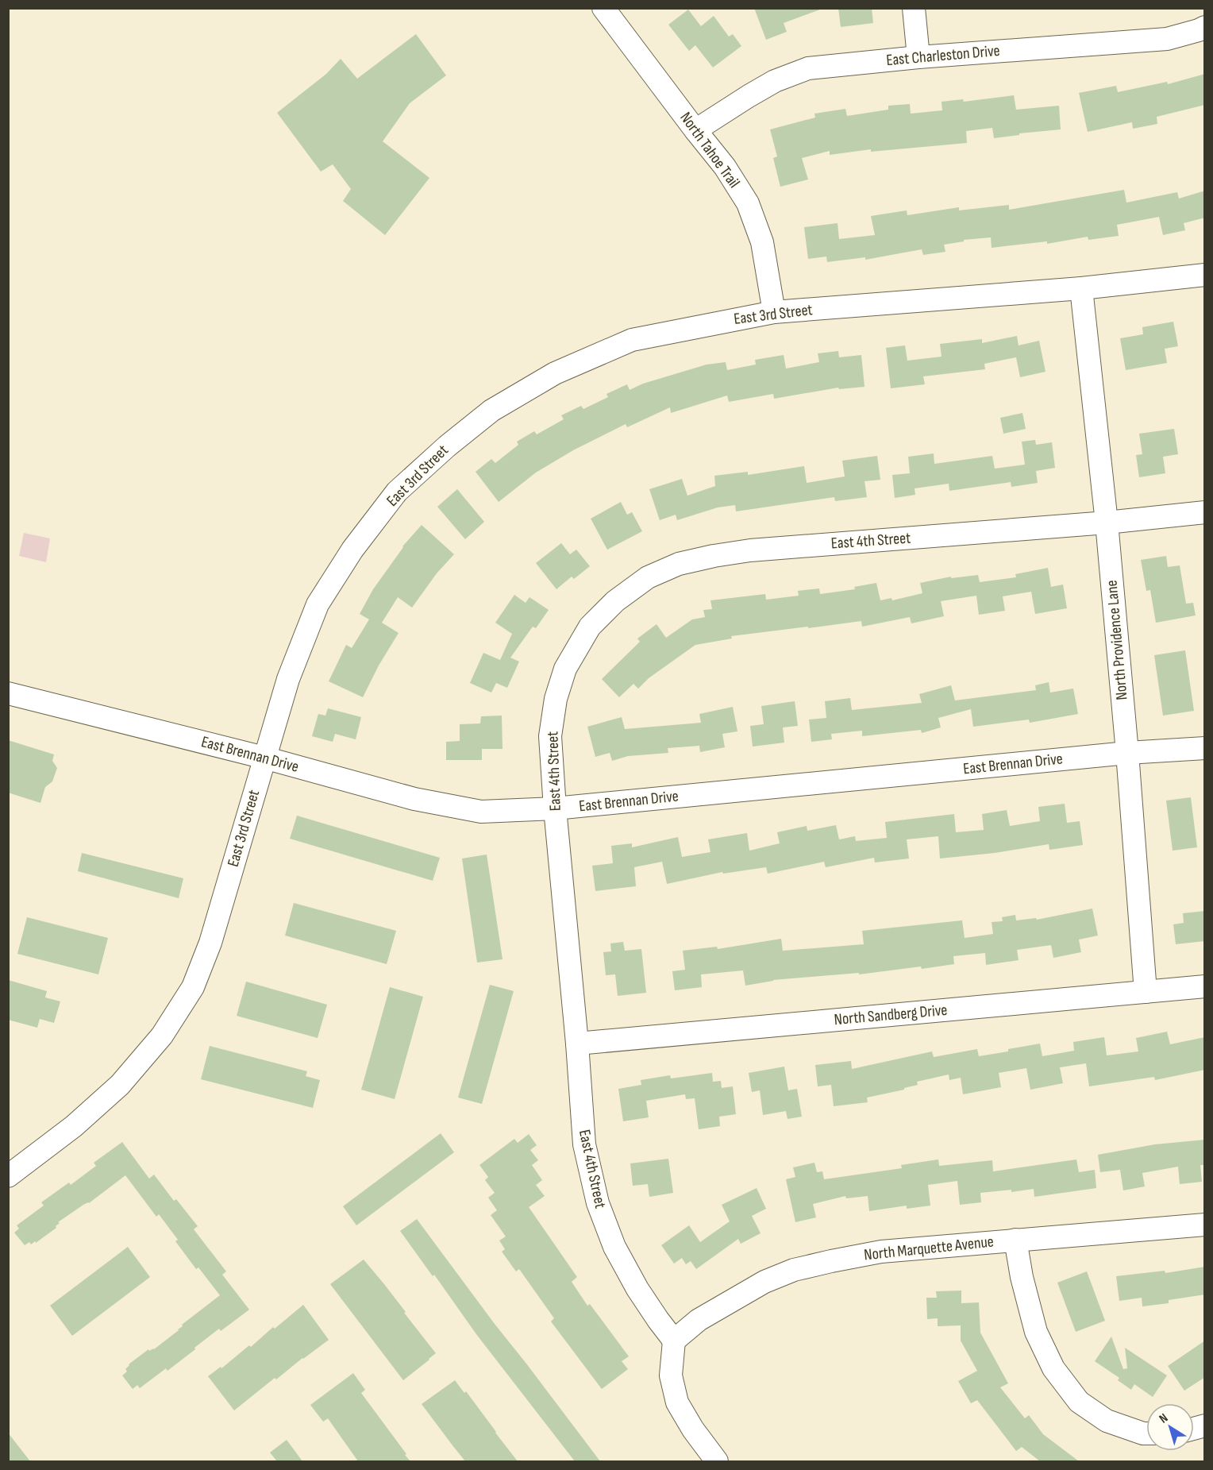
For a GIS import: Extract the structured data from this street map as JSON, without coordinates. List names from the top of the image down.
{
  "streets": {
    "street": [
      "East Charleston Drive",
      "North Tahoe Trail",
      "East 3rd Street",
      "East 4th Street",
      "North Providence Lane",
      "East Brennan Drive",
      "North Sandberg Drive",
      "North Marquette Avenue"
    ]
  },
  "crossings": [
    ["East Charleston Drive", "North Tahoe Trail"],
    ["North Tahoe Trail", "East 3rd Street"],
    ["East 3rd Street", "North Providence Lane"],
    ["East 3rd Street", "East Brennan Drive"],
    ["East 4th Street", "North Providence Lane"],
    ["East 4th Street", "East Brennan Drive"],
    ["East 4th Street", "North Sandberg Drive"],
    ["East 4th Street", "North Marquette Avenue"],
    ["North Providence Lane", "East Brennan Drive"],
    ["North Providence Lane", "North Sandberg Drive"]
  ],
  "north": "top left"
}
